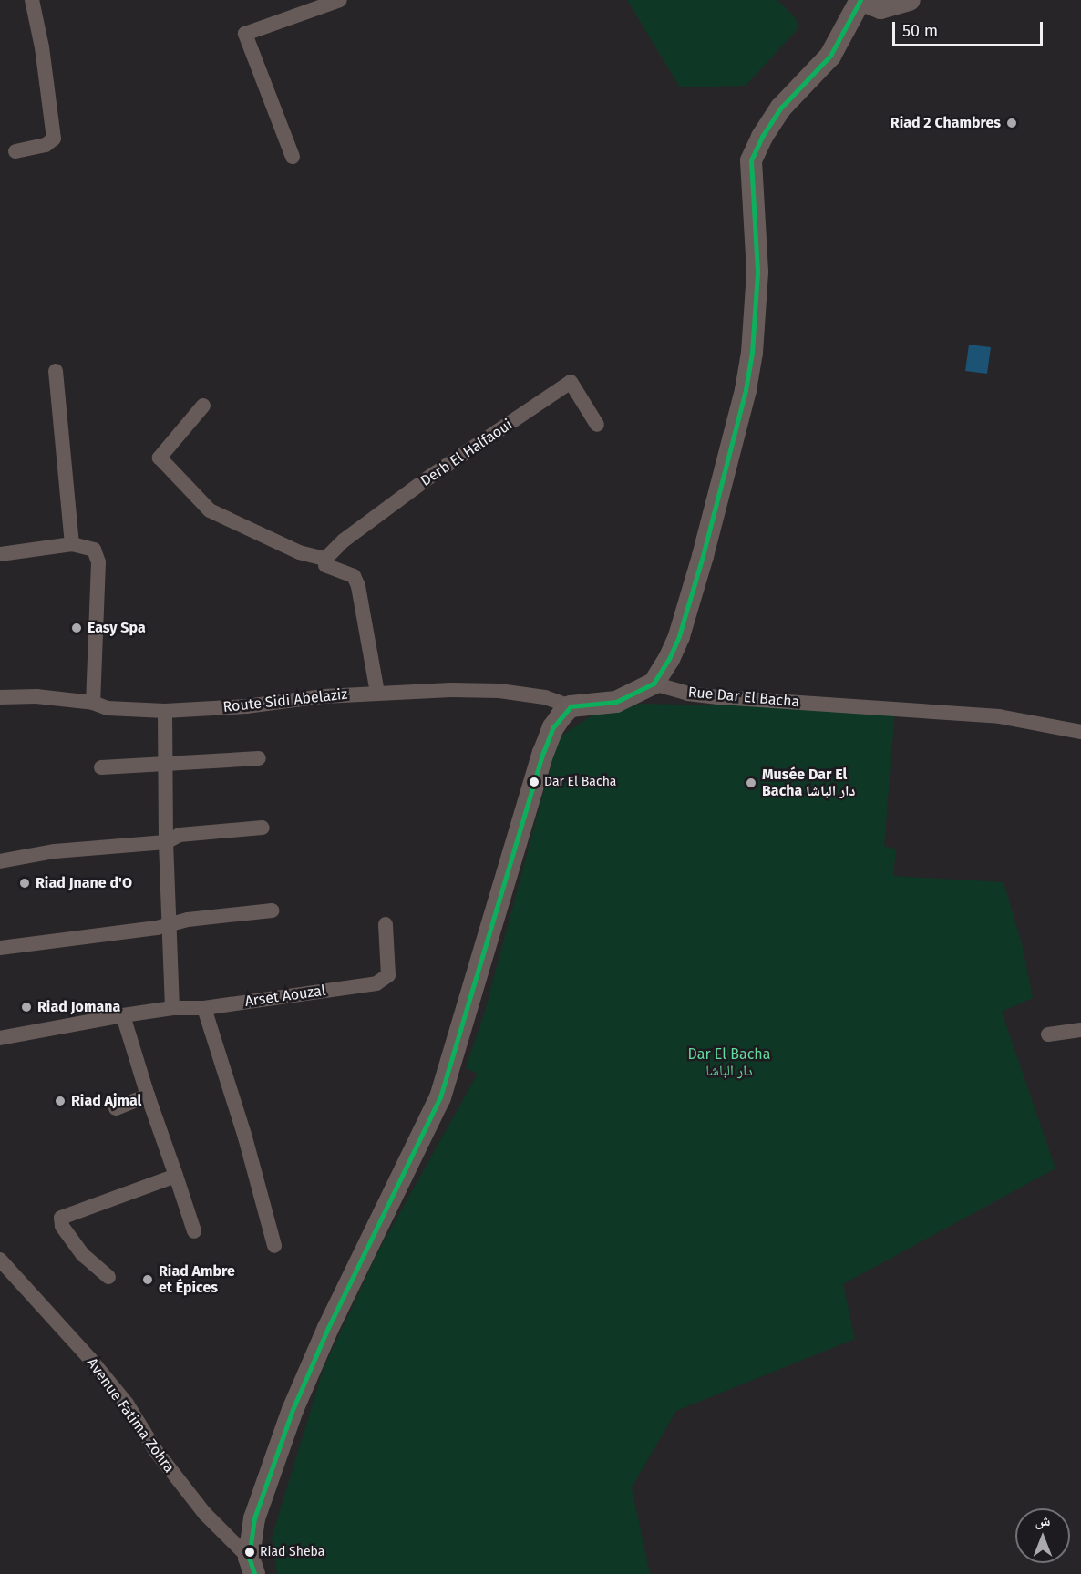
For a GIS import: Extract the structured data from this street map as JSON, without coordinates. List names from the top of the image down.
{
  "streets": {
    "street": [
      "Derb El Halfaoui",
      "Rue Dar El Bacha",
      "Route Sidi Abelaziz",
      "Arset Aouzal",
      "Avenue Fatima Zohra"
    ]
  },
  "parks": ["Dar El Bacha دار الباشا"],
  "places": [
    "Riad 2 Chambres",
    "Easy Spa",
    "Dar El Bacha",
    "Musée Dar El Bacha دار الباشا",
    "Riad Jnane d'O",
    "Riad Jomana",
    "Riad Ajmal",
    "Riad Ambre et Épices",
    "Riad Sheba"
  ],
  "scale_bar": "50 m",
  "north": "top"
}
